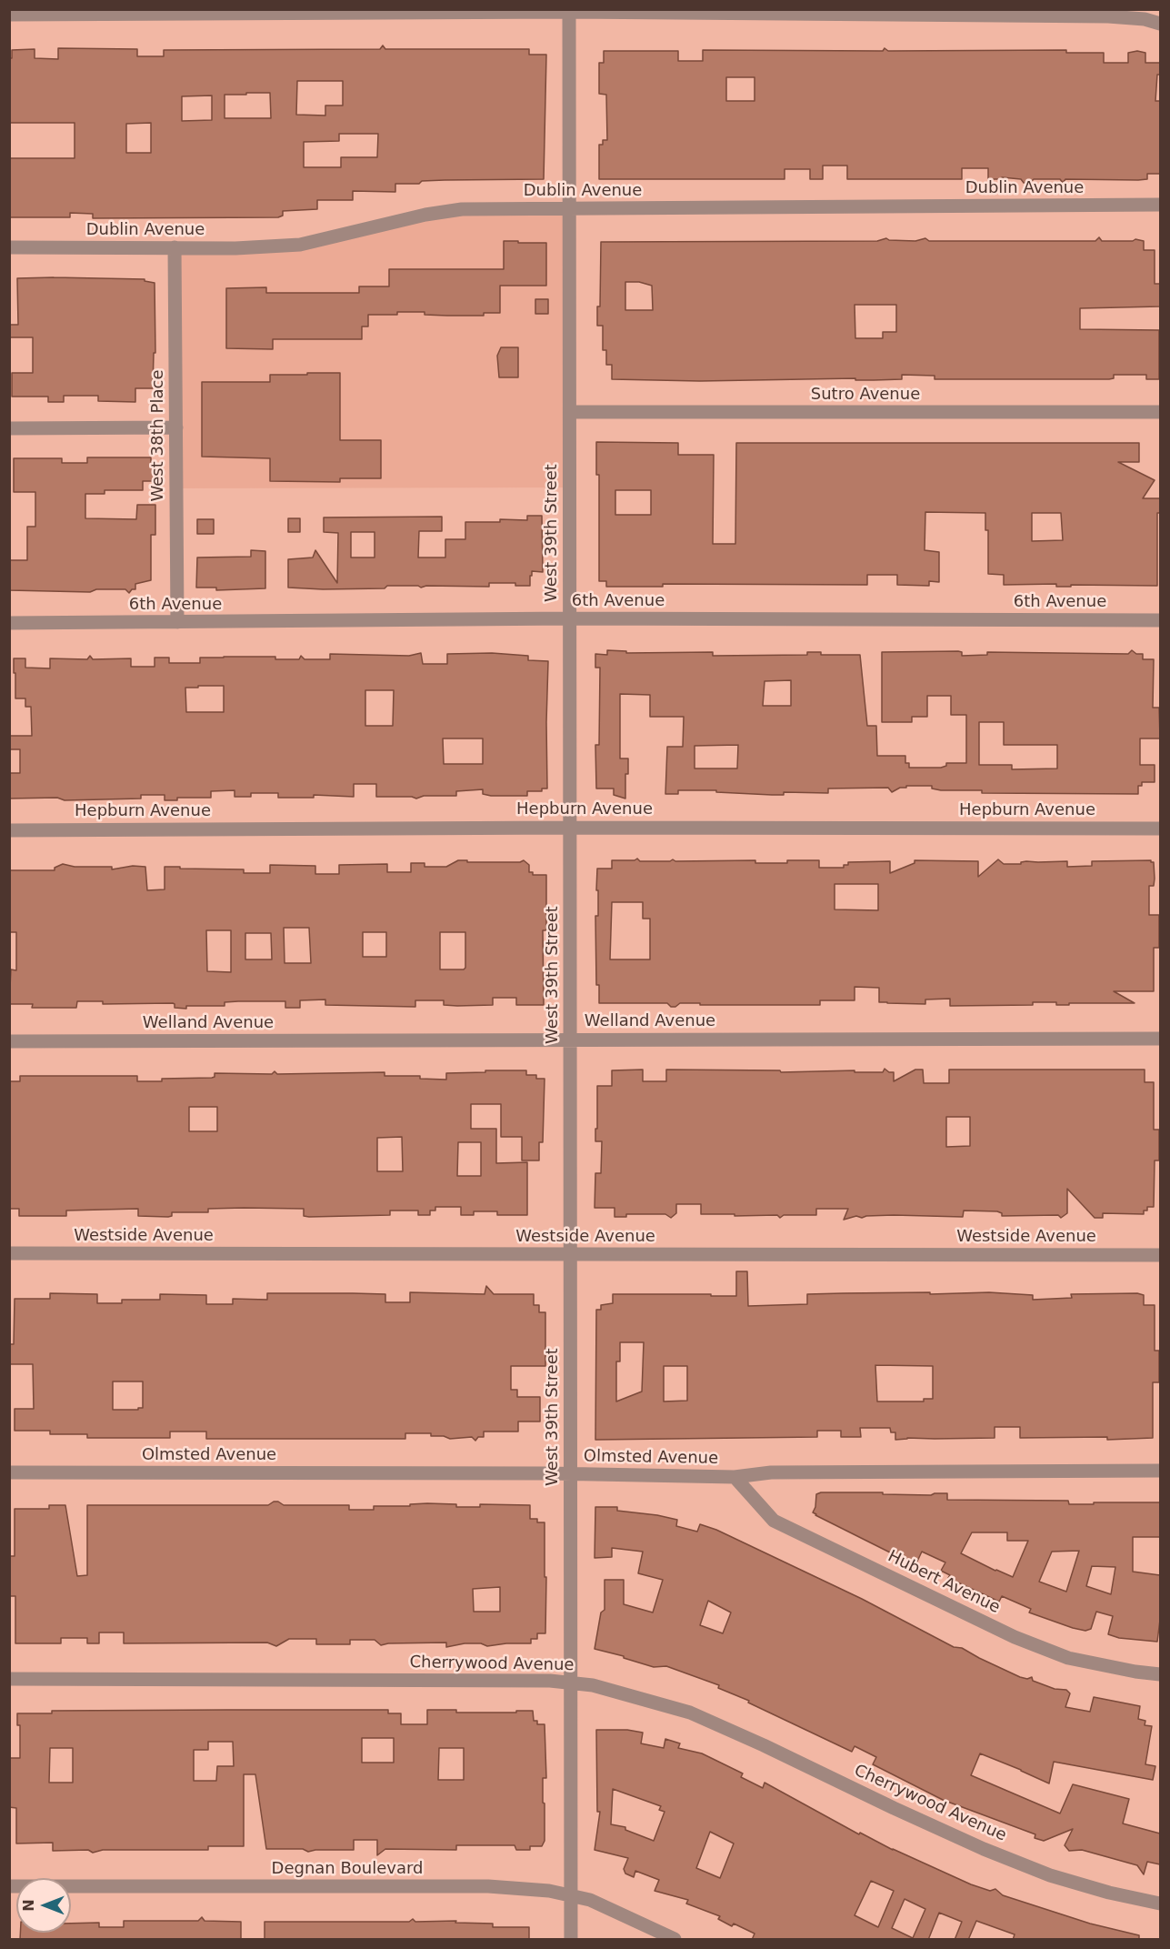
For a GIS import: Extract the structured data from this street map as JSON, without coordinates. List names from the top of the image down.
{
  "streets": {
    "street": [
      "Dublin Avenue",
      "Sutro Avenue",
      "West 38th Place",
      "West 39th Street",
      "6th Avenue",
      "Hepburn Avenue",
      "Welland Avenue",
      "Westside Avenue",
      "Olmsted Avenue",
      "Hubert Avenue",
      "Cherrywood Avenue",
      "Degnan Boulevard"
    ]
  },
  "crossings": [
    ["Dublin Avenue", "West 38th Place"],
    ["Dublin Avenue", "West 39th Street"],
    ["Sutro Avenue", "West 39th Street"],
    ["West 38th Place", "6th Avenue"],
    ["West 39th Street", "6th Avenue"],
    ["West 39th Street", "Hepburn Avenue"],
    ["West 39th Street", "Welland Avenue"],
    ["West 39th Street", "Westside Avenue"],
    ["West 39th Street", "Olmsted Avenue"],
    ["West 39th Street", "Cherrywood Avenue"],
    ["West 39th Street", "Degnan Boulevard"],
    ["Olmsted Avenue", "Hubert Avenue"]
  ],
  "north": "left"
}
